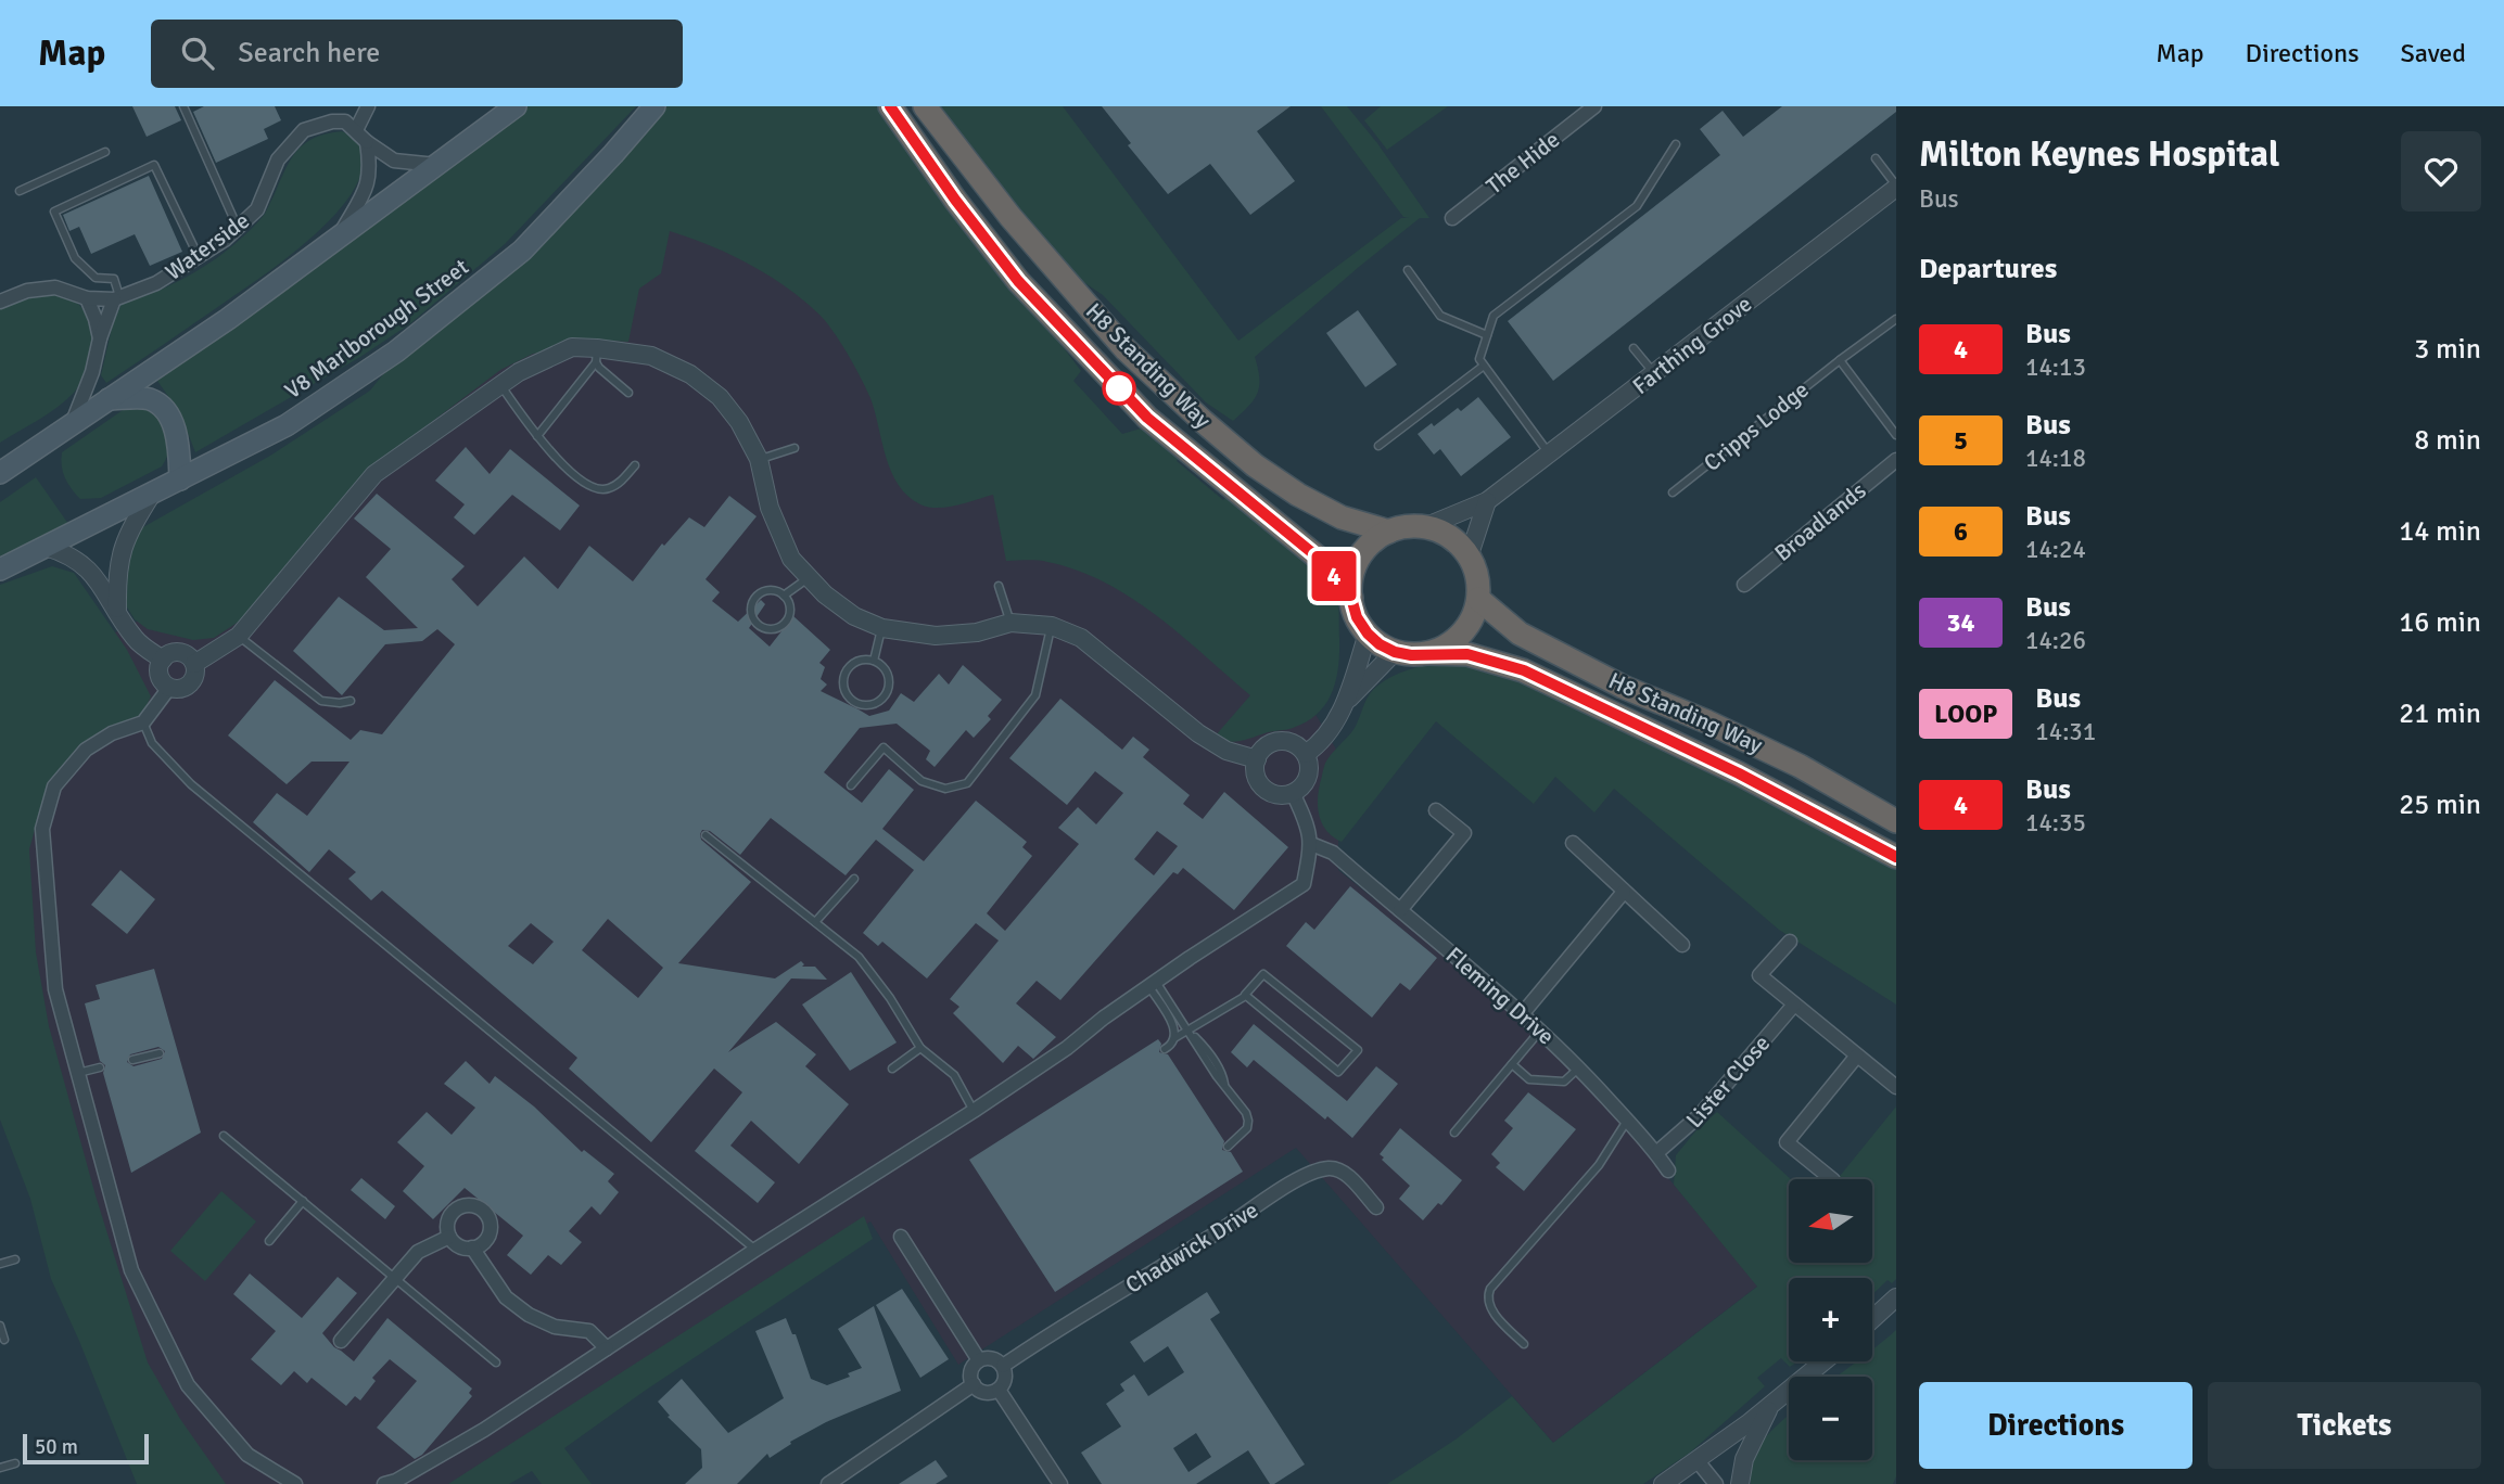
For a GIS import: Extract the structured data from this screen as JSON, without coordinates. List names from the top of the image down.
{
  "streets": {
    "highway": ["H8 Standing Way"],
    "main road": ["V8 Marlborough Street"],
    "street": [
      "The Hide",
      "Waterside",
      "Farthing Grove",
      "Broadlands",
      "Fleming Drive",
      "Lister Close",
      "Chadwick Drive"
    ],
    "lane": ["Cripps Lodge"]
  },
  "crossings": [
    ["Farthing Grove", "H8 Standing Way"],
    ["Fleming Drive", "Lister Close"]
  ],
  "lines": ["bus line 4"],
  "scale_bar": "50 m",
  "north": "left",
  "page": {
    "header": "Map",
    "search": "Search here",
    "nav": ["Map", "Directions", "Saved"],
    "on_map": "4",
    "heading": [
      ["Milton Keynes Hospital", "Bus"],
      "Departures"
    ],
    "list": [
      {
        "mark": "4",
        "name": "Bus",
        "note": "14:13",
        "value": "3 min"
      },
      {
        "mark": "5",
        "name": "Bus",
        "note": "14:18",
        "value": "8 min"
      },
      {
        "mark": "6",
        "name": "Bus",
        "note": "14:24",
        "value": "14 min"
      },
      {
        "mark": "34",
        "name": "Bus",
        "note": "14:26",
        "value": "16 min"
      },
      {
        "mark": "LOOP",
        "name": "Bus",
        "note": "14:31",
        "value": "21 min"
      },
      {
        "mark": "4",
        "name": "Bus",
        "note": "14:35",
        "value": "25 min"
      }
    ],
    "map_buttons": ["+", "−"],
    "buttons": ["Directions", "Tickets"],
    "scale": "50 m"
  }
}
